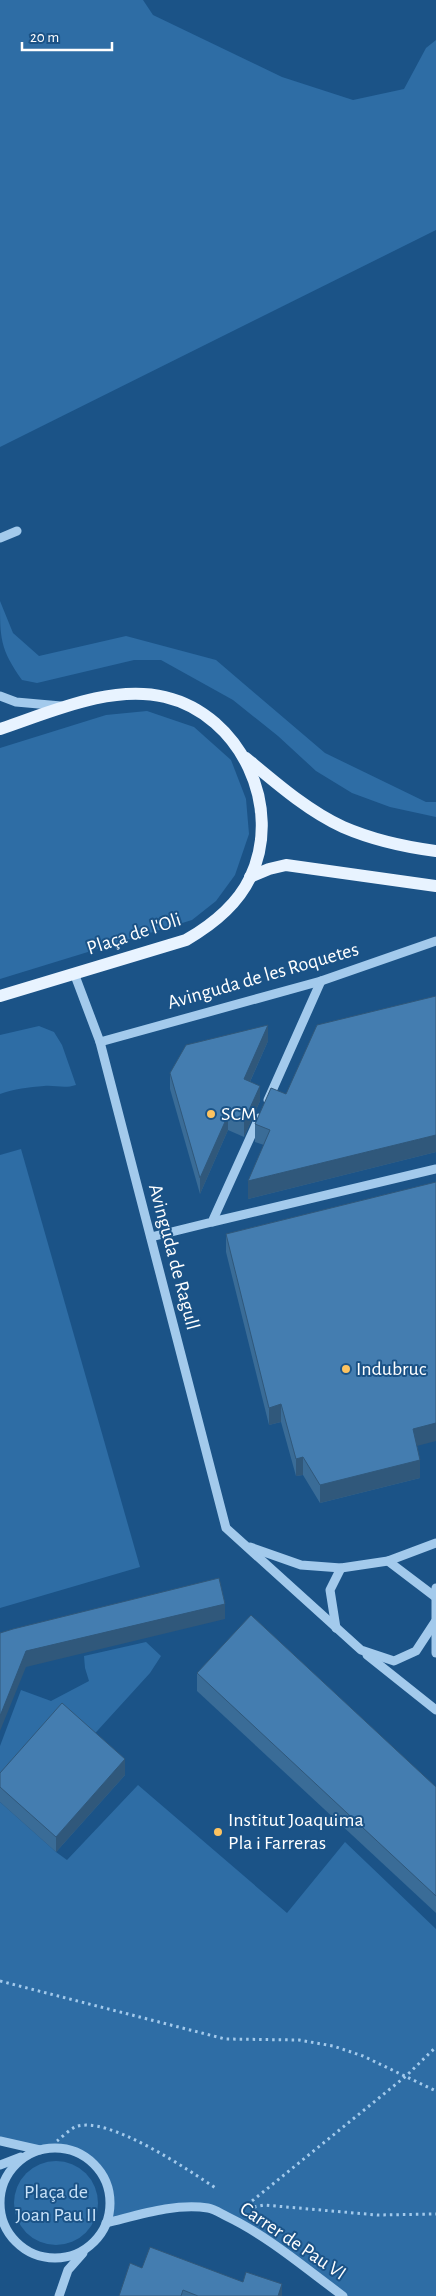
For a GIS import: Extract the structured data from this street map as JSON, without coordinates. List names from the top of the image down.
{
  "streets": {
    "main road": ["Plaça de l'Oli"],
    "street": ["Avinguda de les Roquetes", "Avinguda de Ragull", "Carrer de Pau VI"]
  },
  "crossings": [
    ["Plaça de l'Oli", "Avinguda de Ragull"],
    ["Avinguda de les Roquetes", "Avinguda de Ragull"]
  ],
  "parks": ["Plaça de Joan Pau II"],
  "places": ["SCM", "Indubruc", "Institut Joaquima Pla i Farreras"],
  "scale_bar": "20 m"
}
